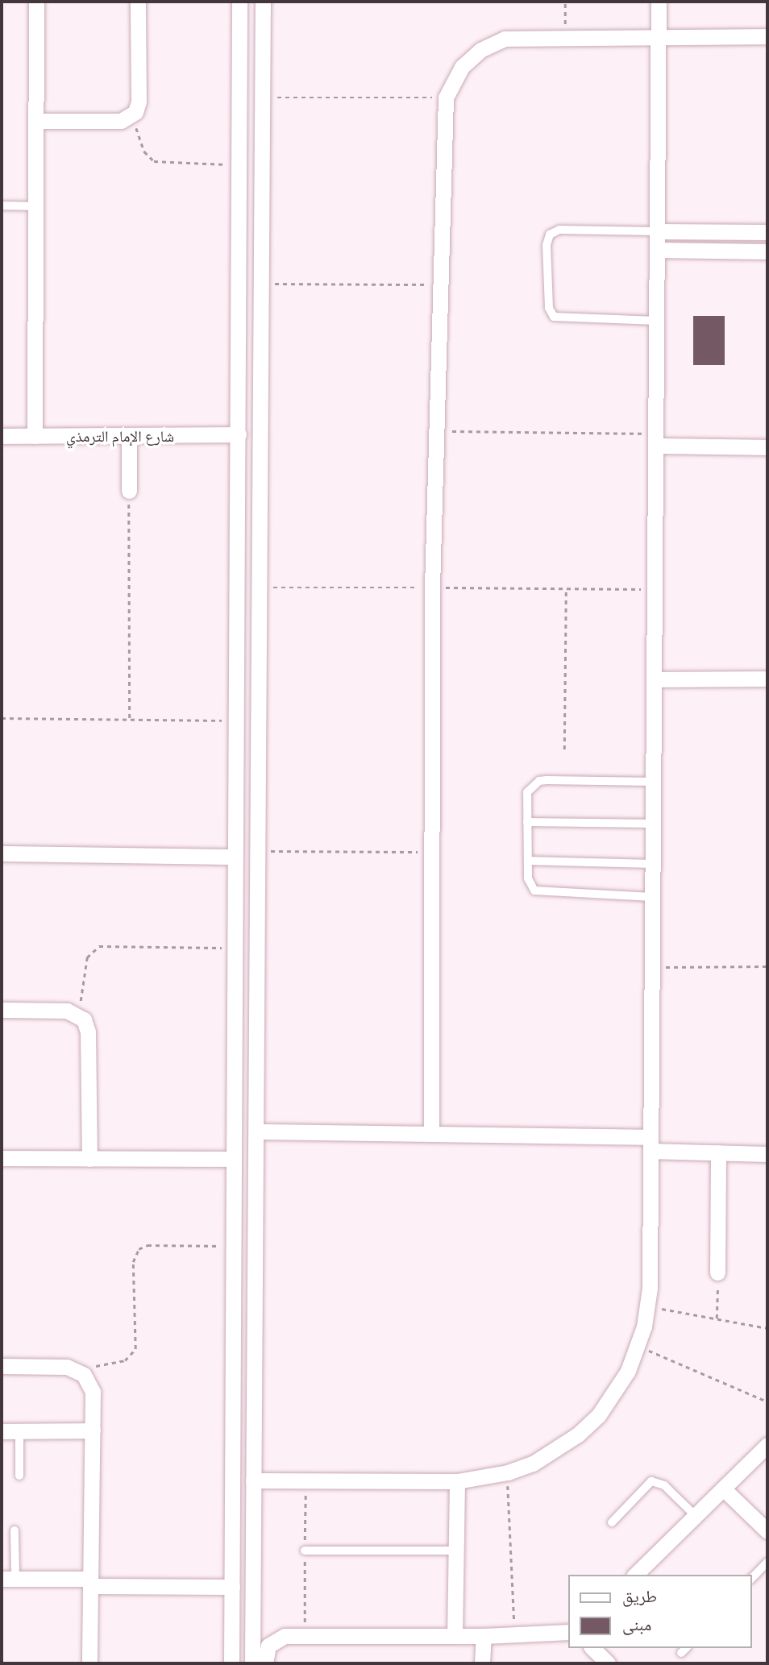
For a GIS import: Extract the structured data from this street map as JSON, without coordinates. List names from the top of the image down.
{
  "streets": {
    "street": ["شارع الإمام الترمذي"]
  },
  "legend": ["طريق", "مبنى"]
}
